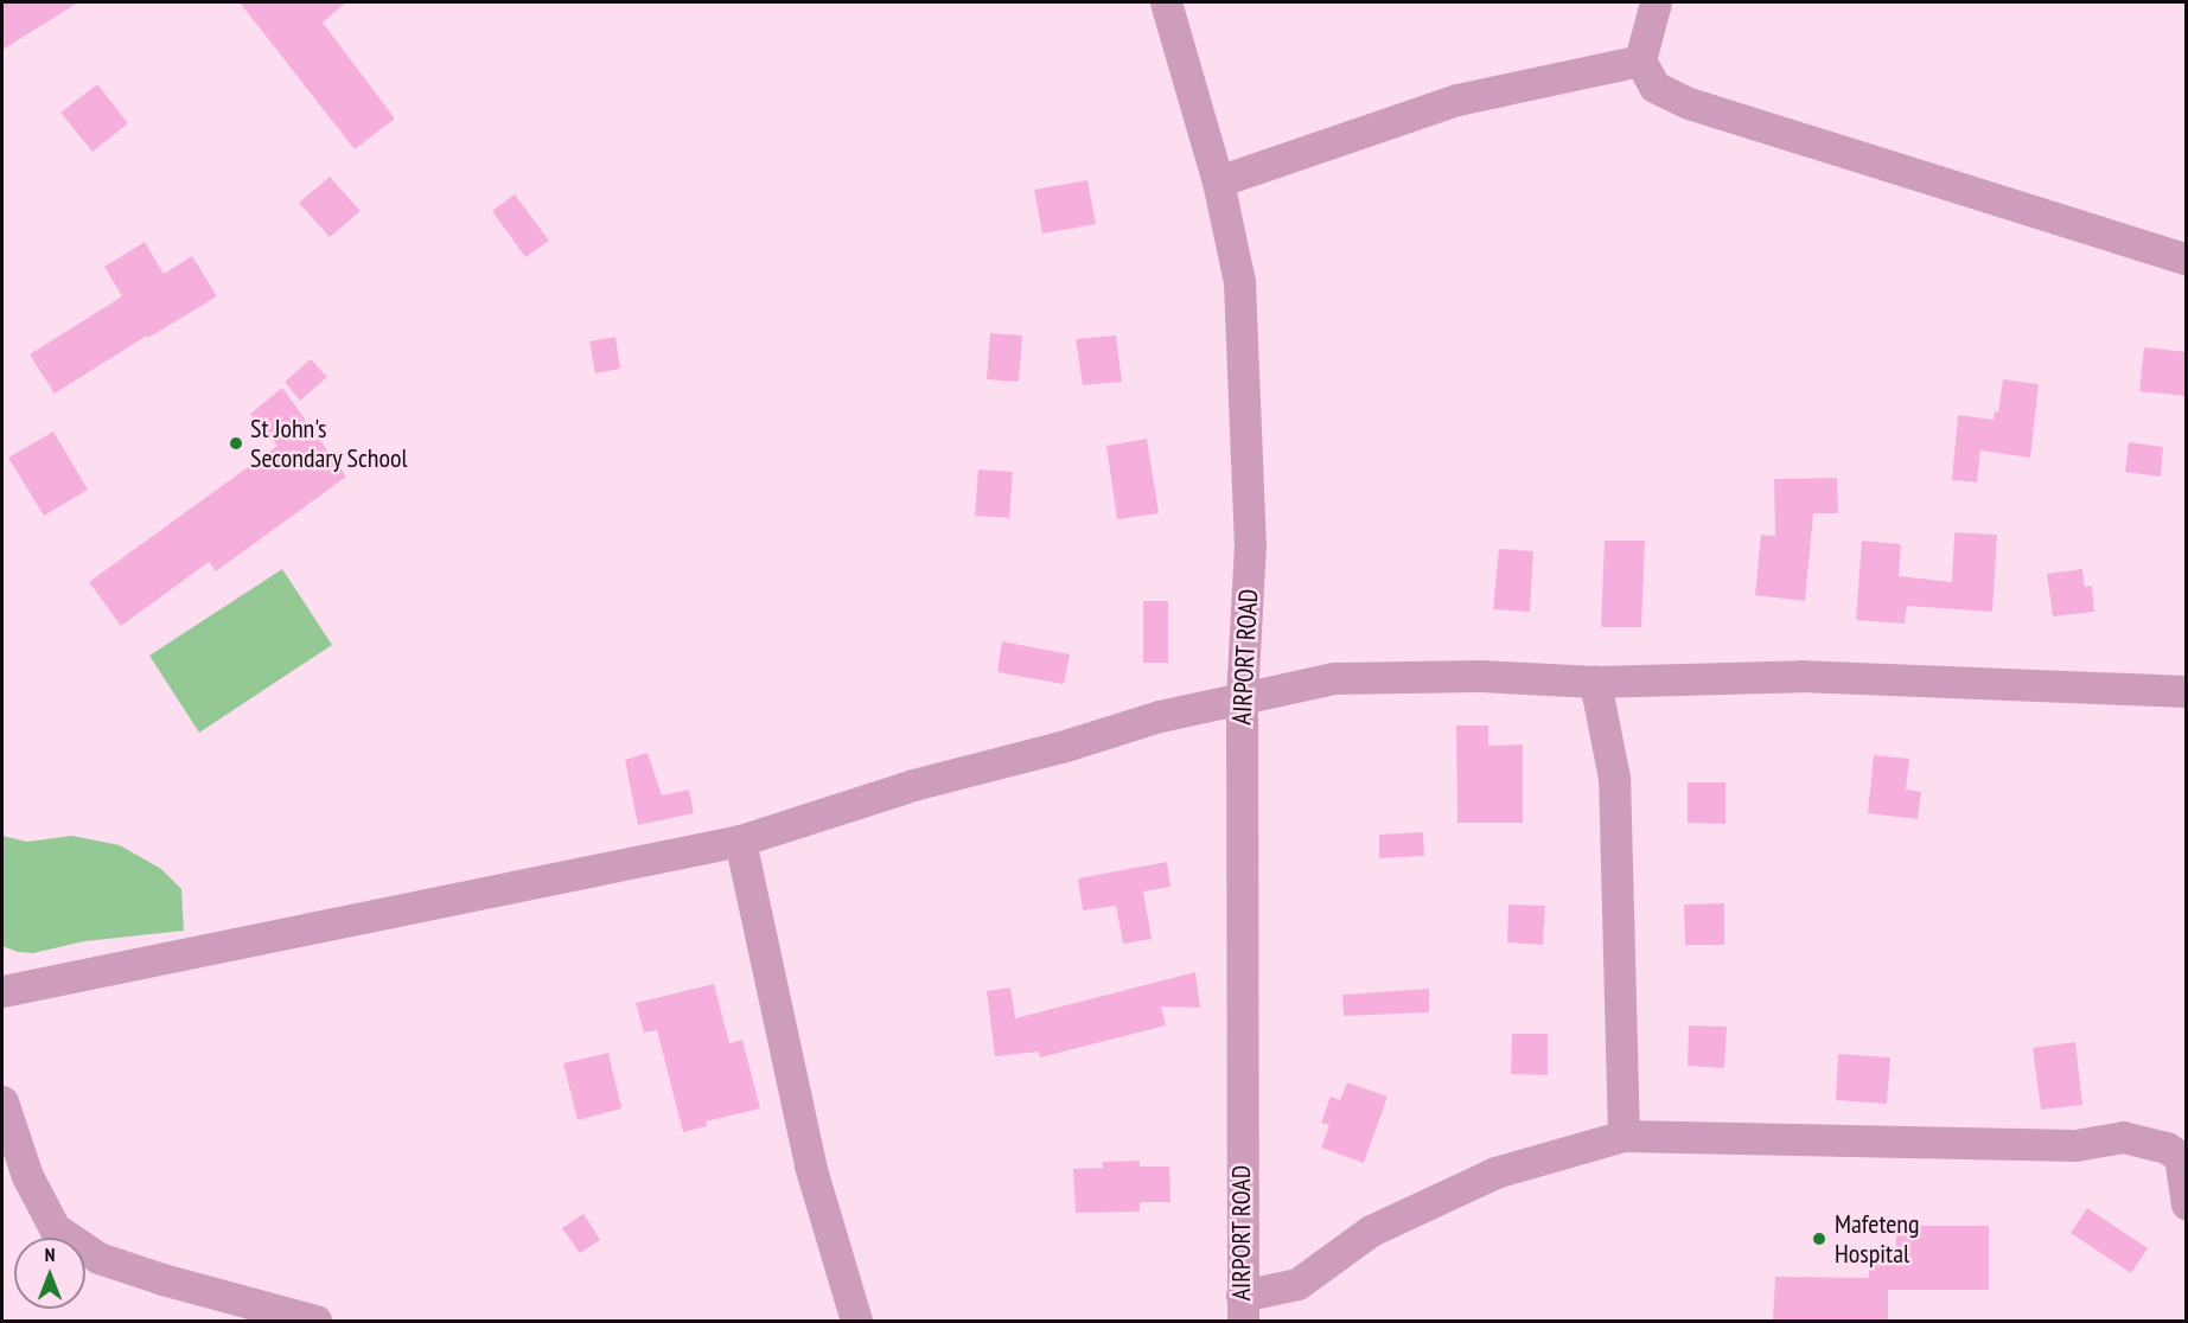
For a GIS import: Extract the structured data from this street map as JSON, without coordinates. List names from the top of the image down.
{
  "streets": {
    "street": ["AIRPORT ROAD"]
  },
  "places": ["St John's Secondary School", "Mafeteng Hospital"],
  "north": "top"
}
